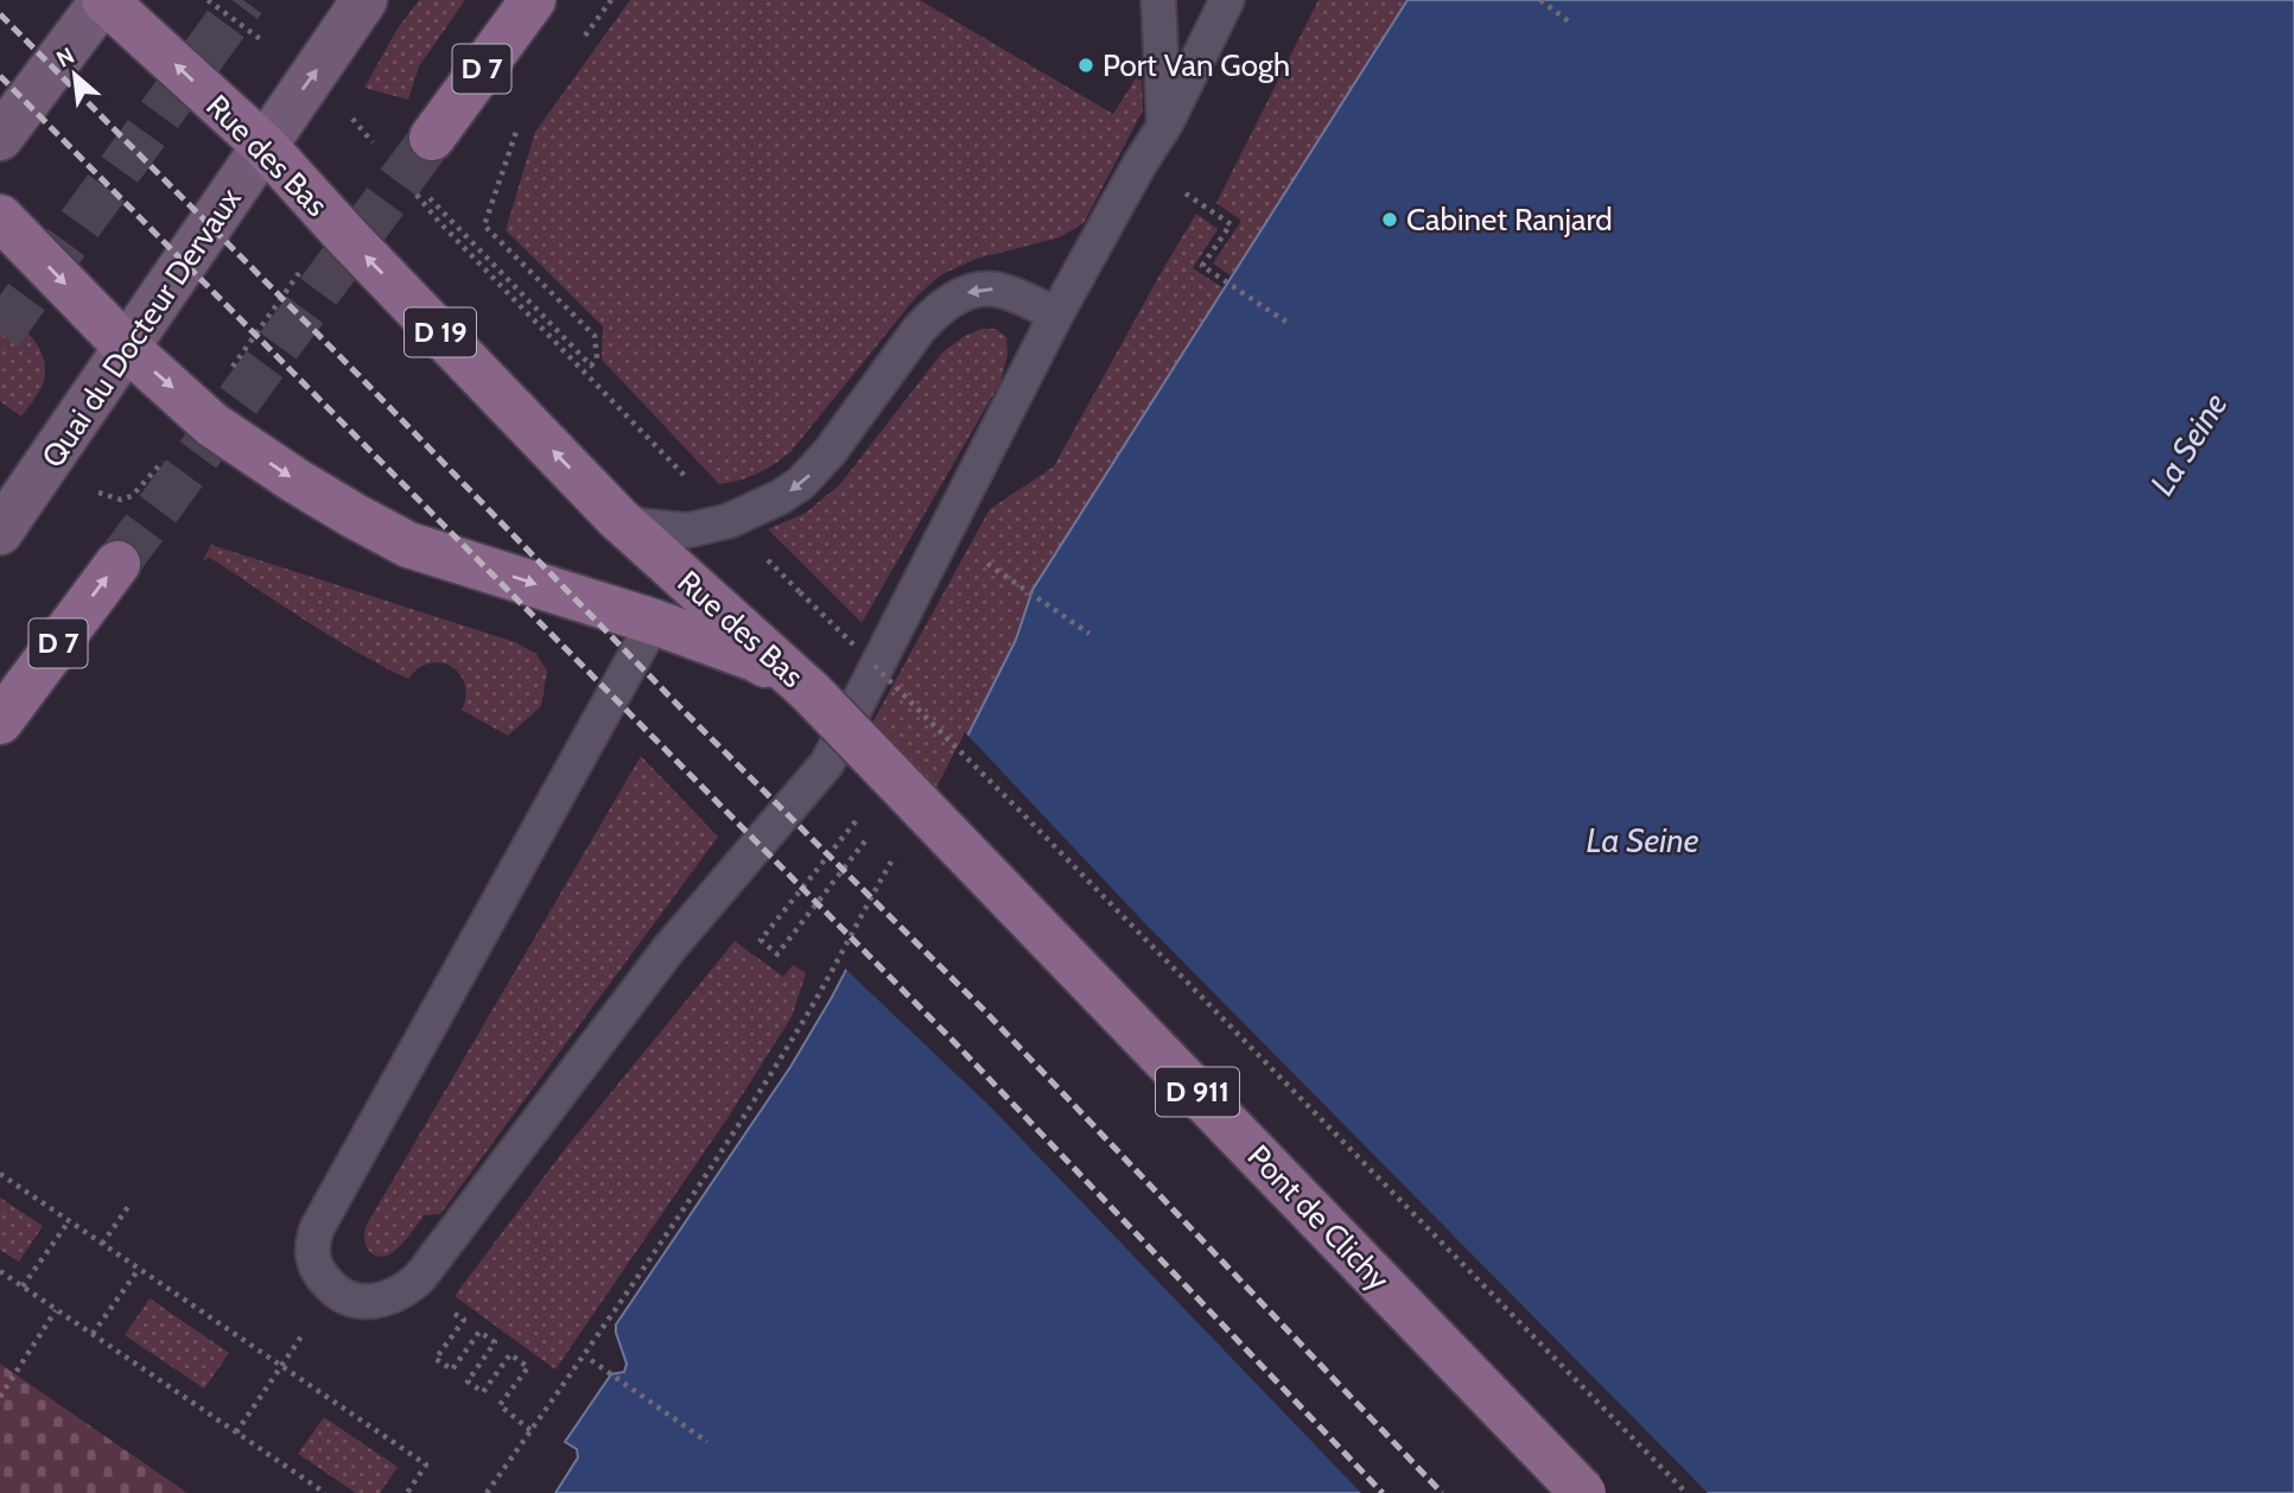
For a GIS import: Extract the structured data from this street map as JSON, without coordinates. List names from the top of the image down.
{
  "streets": {
    "main road": [
      "D 7",
      "Rue des Bas",
      "Quai du Docteur Dervaux",
      "D 19",
      "D 911",
      "Pont de Clichy"
    ]
  },
  "crossings": [
    ["Rue des Bas", "Quai du Docteur Dervaux"],
    ["Rue des Bas", "Pont de Clichy"]
  ],
  "water": ["La Seine"],
  "places": ["Port Van Gogh", "Cabinet Ranjard"],
  "north": "top left"
}
